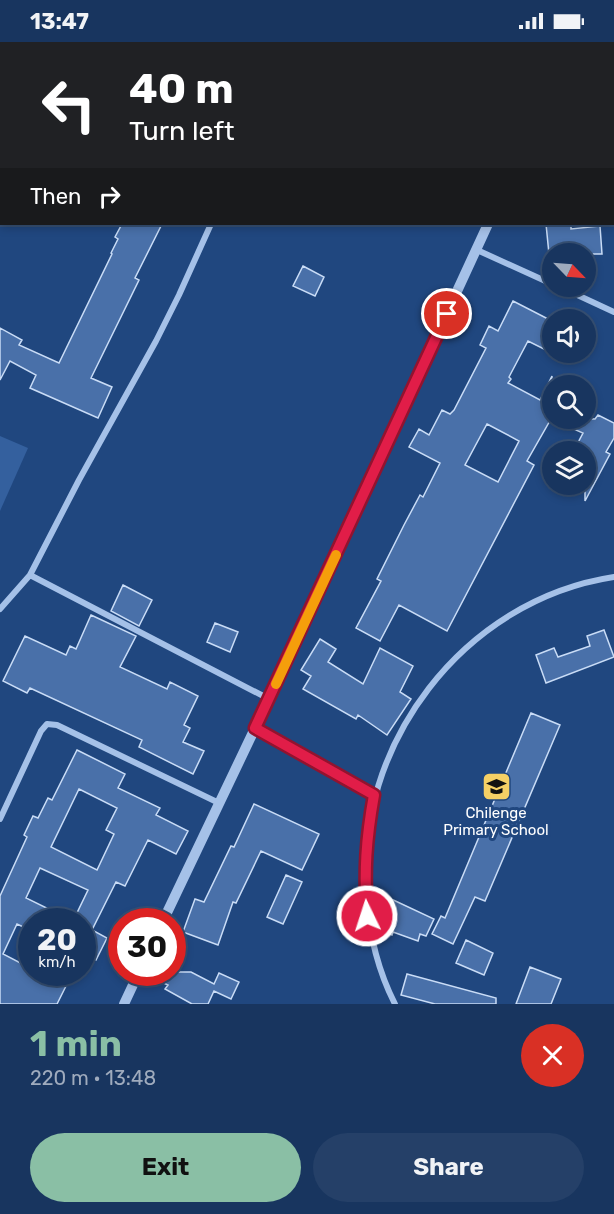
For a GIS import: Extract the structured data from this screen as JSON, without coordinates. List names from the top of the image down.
{
  "places": {
    "school or university": ["Chilenge Primary School"]
  },
  "north": "bottom right",
  "page": {
    "status": "13:47",
    "turn": ["40 m", "Turn left"],
    "then": "Then",
    "speed": "20 km/h",
    "limit": "30",
    "heading": ["1 min", "220 m · 13:48"],
    "buttons": ["Exit", "Share"]
  }
}
